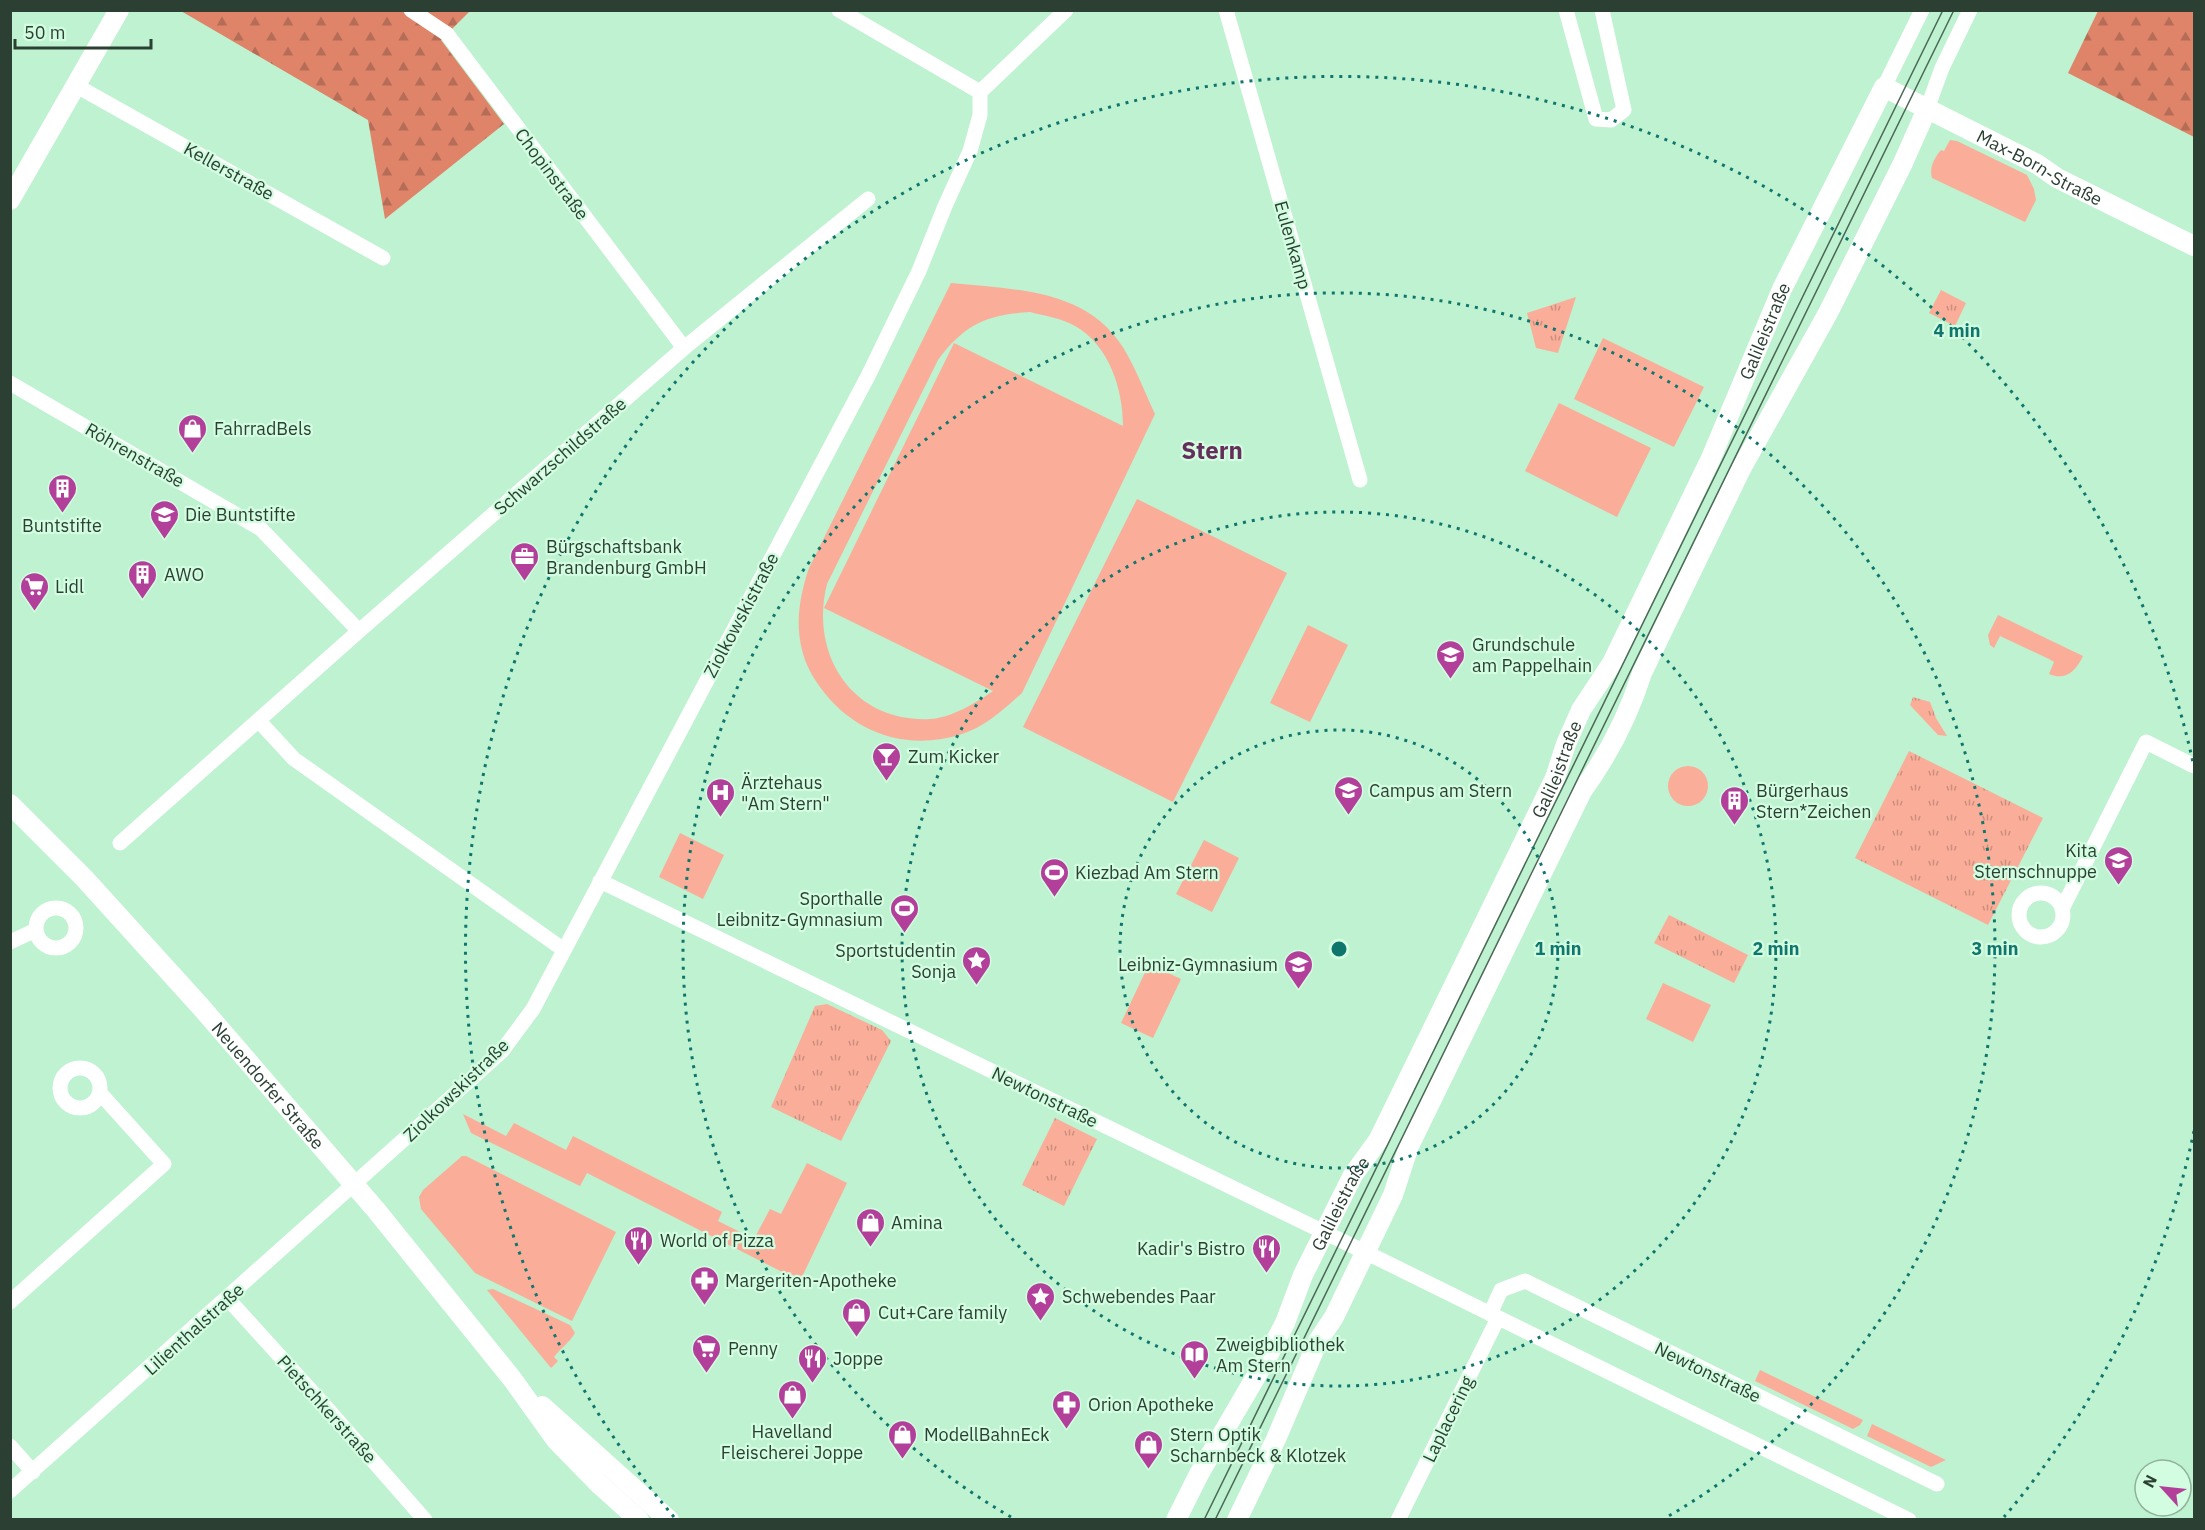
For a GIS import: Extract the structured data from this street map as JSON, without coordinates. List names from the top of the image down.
{
  "streets": {
    "street": [
      "Max-Born-Straße",
      "Kellerstraße",
      "Chopinstraße",
      "Eulenkamp",
      "Galileistraße",
      "Röhrenstraße",
      "Schwarzschildstraße",
      "Ziolkowskistraße",
      "Neuendorfer Straße",
      "Newtonstraße",
      "Lilienthalstraße",
      "Pietschkerstraße",
      "Laplacering"
    ]
  },
  "crossings": [
    ["Max-Born-Straße", "Galileistraße"],
    ["Chopinstraße", "Schwarzschildstraße"],
    ["Galileistraße", "Newtonstraße"],
    ["Röhrenstraße", "Schwarzschildstraße"],
    ["Ziolkowskistraße", "Neuendorfer Straße"],
    ["Ziolkowskistraße", "Newtonstraße"],
    ["Ziolkowskistraße", "Lilienthalstraße"],
    ["Neuendorfer Straße", "Lilienthalstraße"],
    ["Newtonstraße", "Laplacering"],
    ["Lilienthalstraße", "Pietschkerstraße"]
  ],
  "districts": ["Stern"],
  "places": {
    "shop": [
      "FahrradBels",
      "Amina",
      "Cut+Care family",
      "Havelland Fleischerei Joppe",
      "ModellBahnEck",
      "Stern Optik Scharnbeck & Klotzek"
    ],
    "building": ["Buntstifte", "AWO", "Bürgerhaus Stern*Zeichen"],
    "school or university": [
      "Die Buntstifte",
      "Grundschule am Pappelhain",
      "Campus am Stern",
      "Kita Sternschnuppe",
      "Leibniz-Gymnasium"
    ],
    "office": ["Bürgschaftsbank Brandenburg GmbH"],
    "supermarket": ["Lidl", "Penny"],
    "bar": ["Zum Kicker"],
    "hospital": ["Ärztehaus \"Am Stern\""],
    "sports": ["Kiezbad Am Stern", "Sporthalle Leibnitz-Gymnasium"],
    "place": ["Sportstudentin Sonja", "Schwebendes Paar"],
    "restaurant": ["World of Pizza", "Kadir's Bistro", "Joppe"],
    "pharmacy": ["Margeriten-Apotheke", "Orion Apotheke"],
    "library": ["Zweigbibliothek Am Stern"]
  },
  "scale_bar": "50 m",
  "north": "top left",
  "rings": [
    "4 min",
    "1 min",
    "2 min",
    "3 min"
  ]
}
